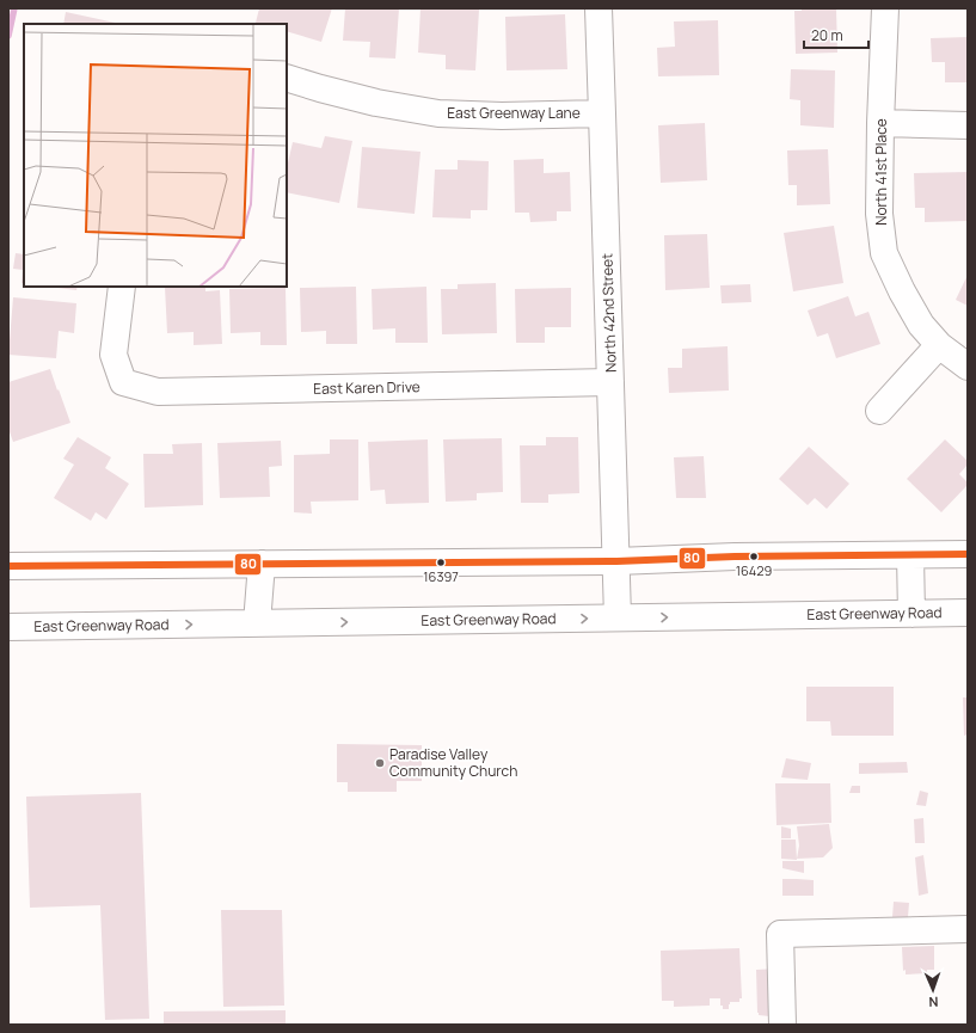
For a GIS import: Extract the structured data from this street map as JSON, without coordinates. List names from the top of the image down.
{
  "streets": {
    "street": [
      "East Greenway Lane",
      "North 41st Place",
      "North 42nd Street",
      "East Karen Drive",
      "East Greenway Road"
    ]
  },
  "crossings": [
    ["East Greenway Lane", "North 42nd Street"],
    ["North 42nd Street", "East Karen Drive"],
    ["North 42nd Street", "East Greenway Road"]
  ],
  "places": ["16429", "16397", "Paradise Valley Community Church"],
  "lines": ["transit line 80"],
  "scale_bar": "20 m",
  "north": "bottom"
}
